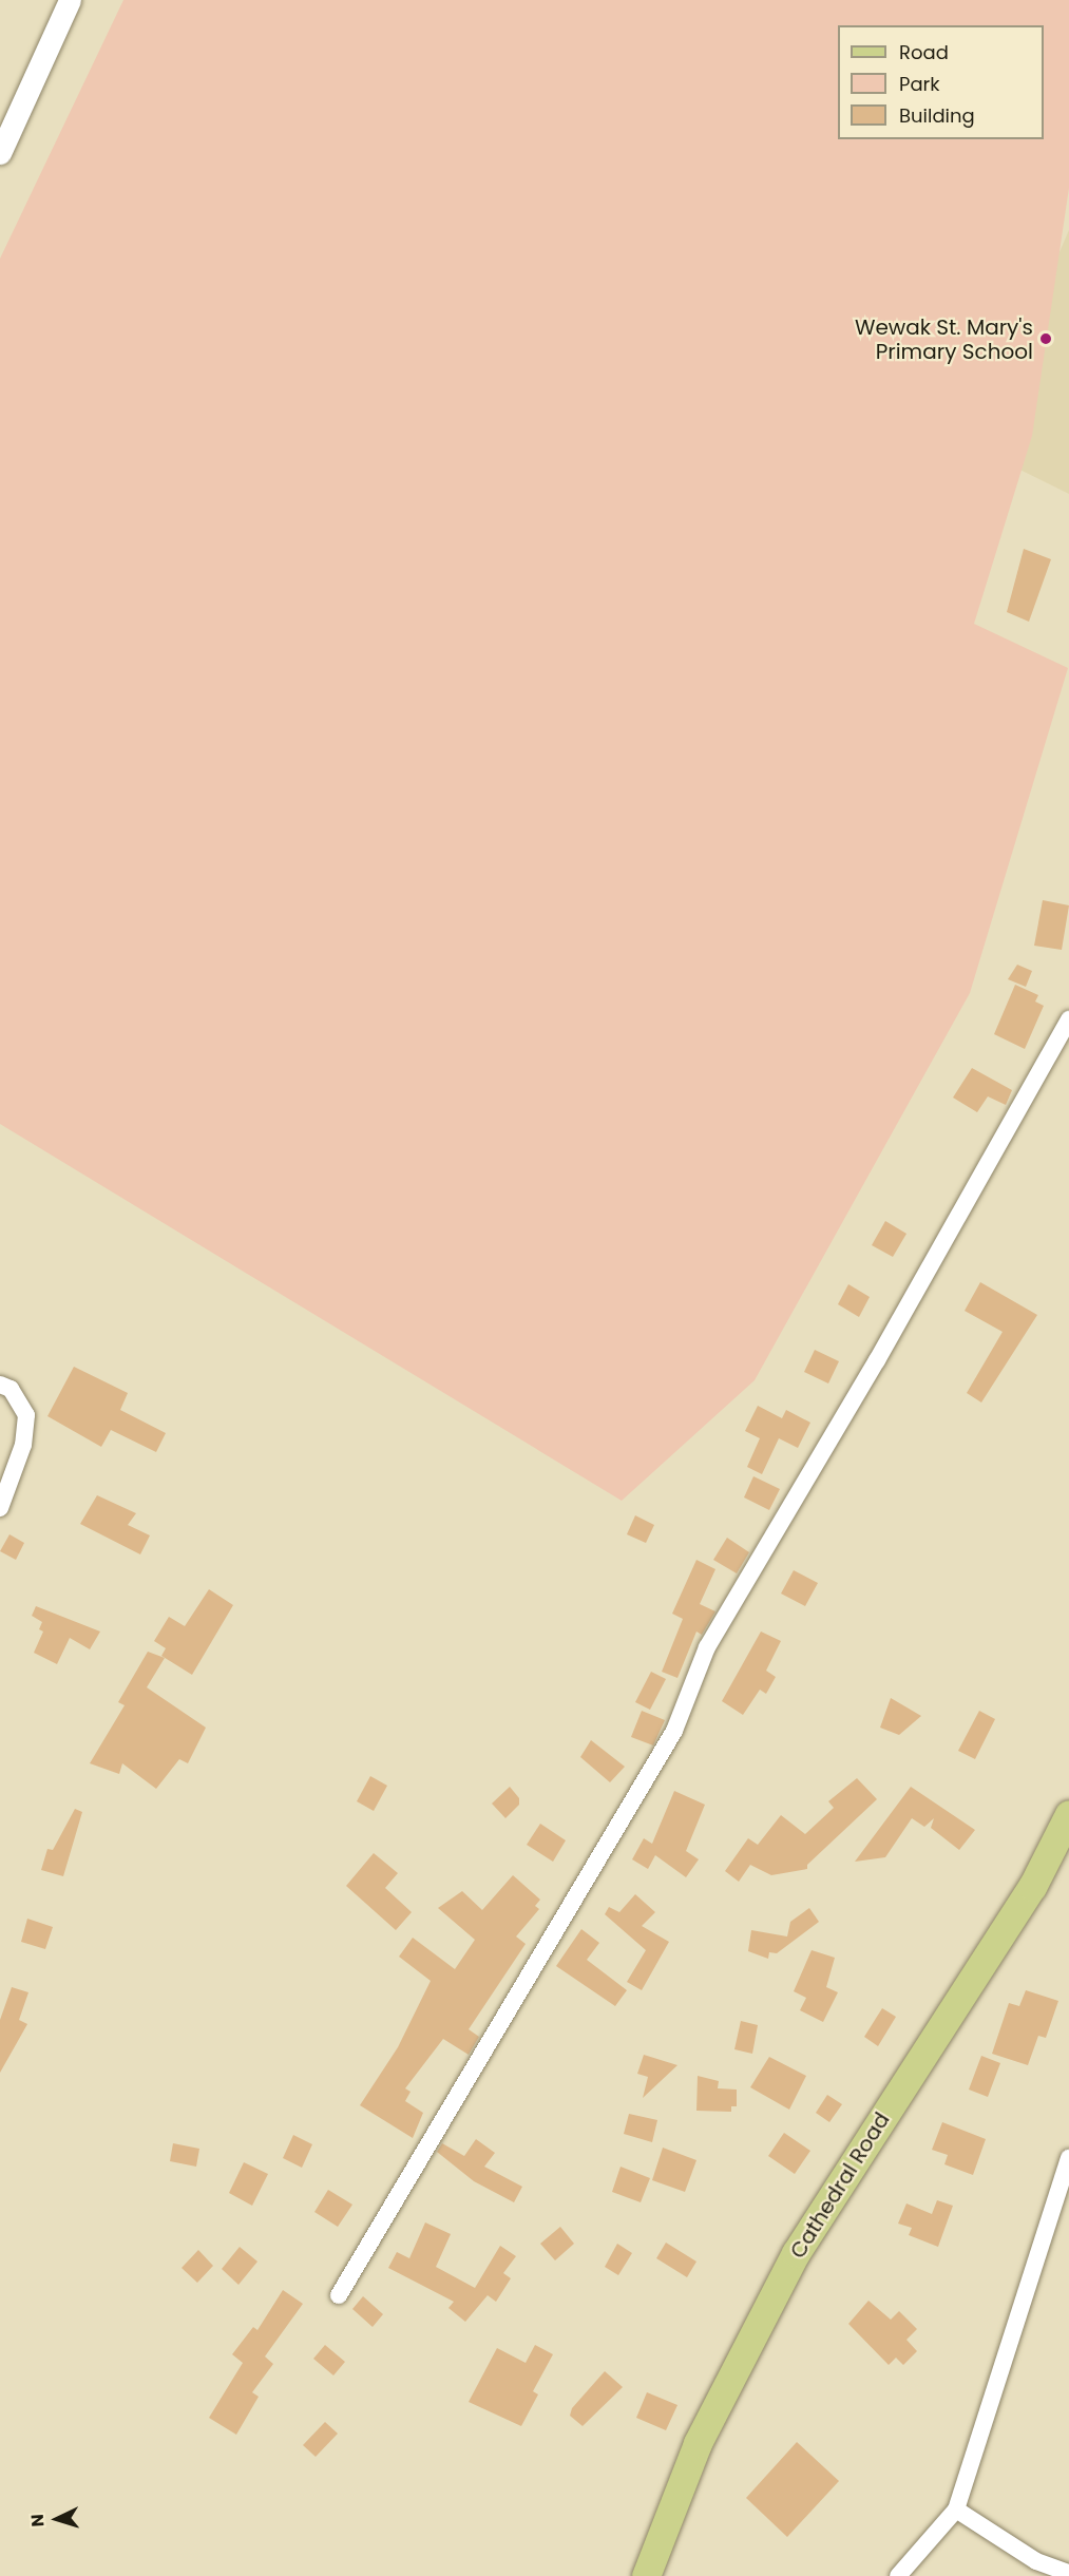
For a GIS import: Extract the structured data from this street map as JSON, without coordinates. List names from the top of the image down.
{
  "streets": {
    "main road": ["Cathedral Road"]
  },
  "places": ["Wewak St. Mary's Primary School"],
  "legend": ["Road", "Park", "Building"],
  "north": "left"
}
